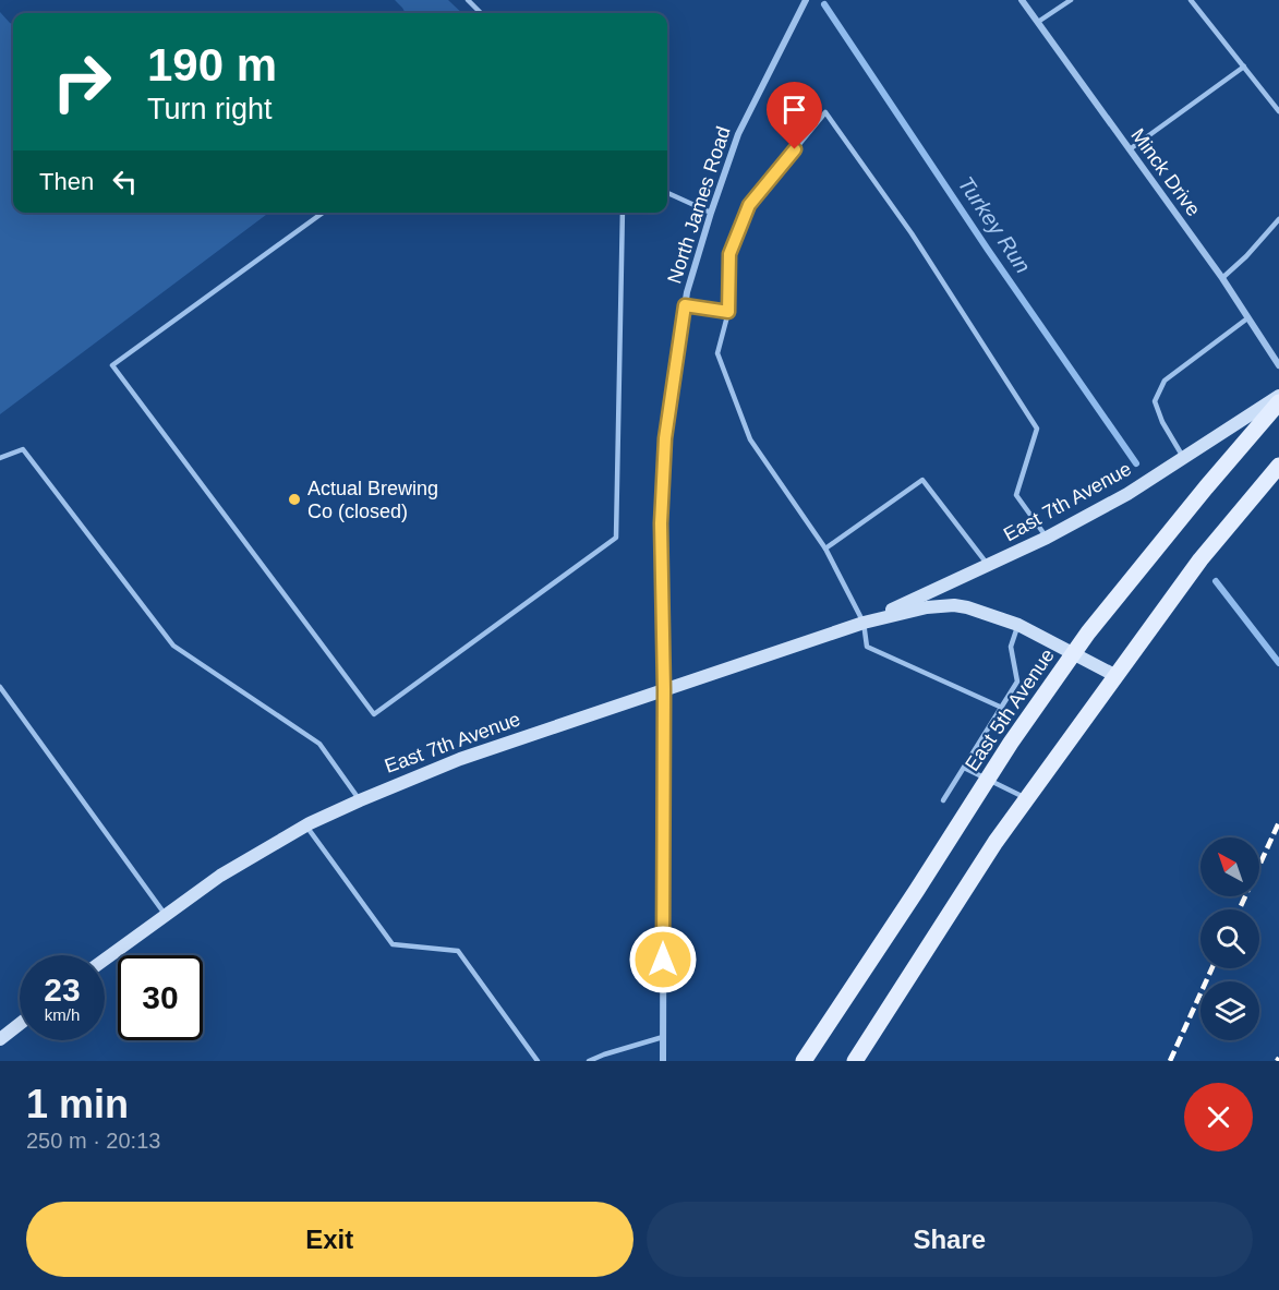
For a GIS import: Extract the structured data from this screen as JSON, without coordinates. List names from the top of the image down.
{
  "streets": {
    "main road": ["East 5th Avenue"],
    "street": ["Minck Drive", "North James Road", "East 7th Avenue"]
  },
  "crossings": [
    ["North James Road", "East 7th Avenue"],
    ["East 7th Avenue", "East 5th Avenue"]
  ],
  "water": ["Turkey Run"],
  "places": ["Actual Brewing Co (closed)"],
  "north": "top left",
  "page": {
    "turn": ["190 m", "Turn right"],
    "then": "Then",
    "speed": "23 km/h",
    "limit": "30",
    "heading": ["1 min", "250 m · 20:13"],
    "buttons": ["Exit", "Share"]
  }
}
